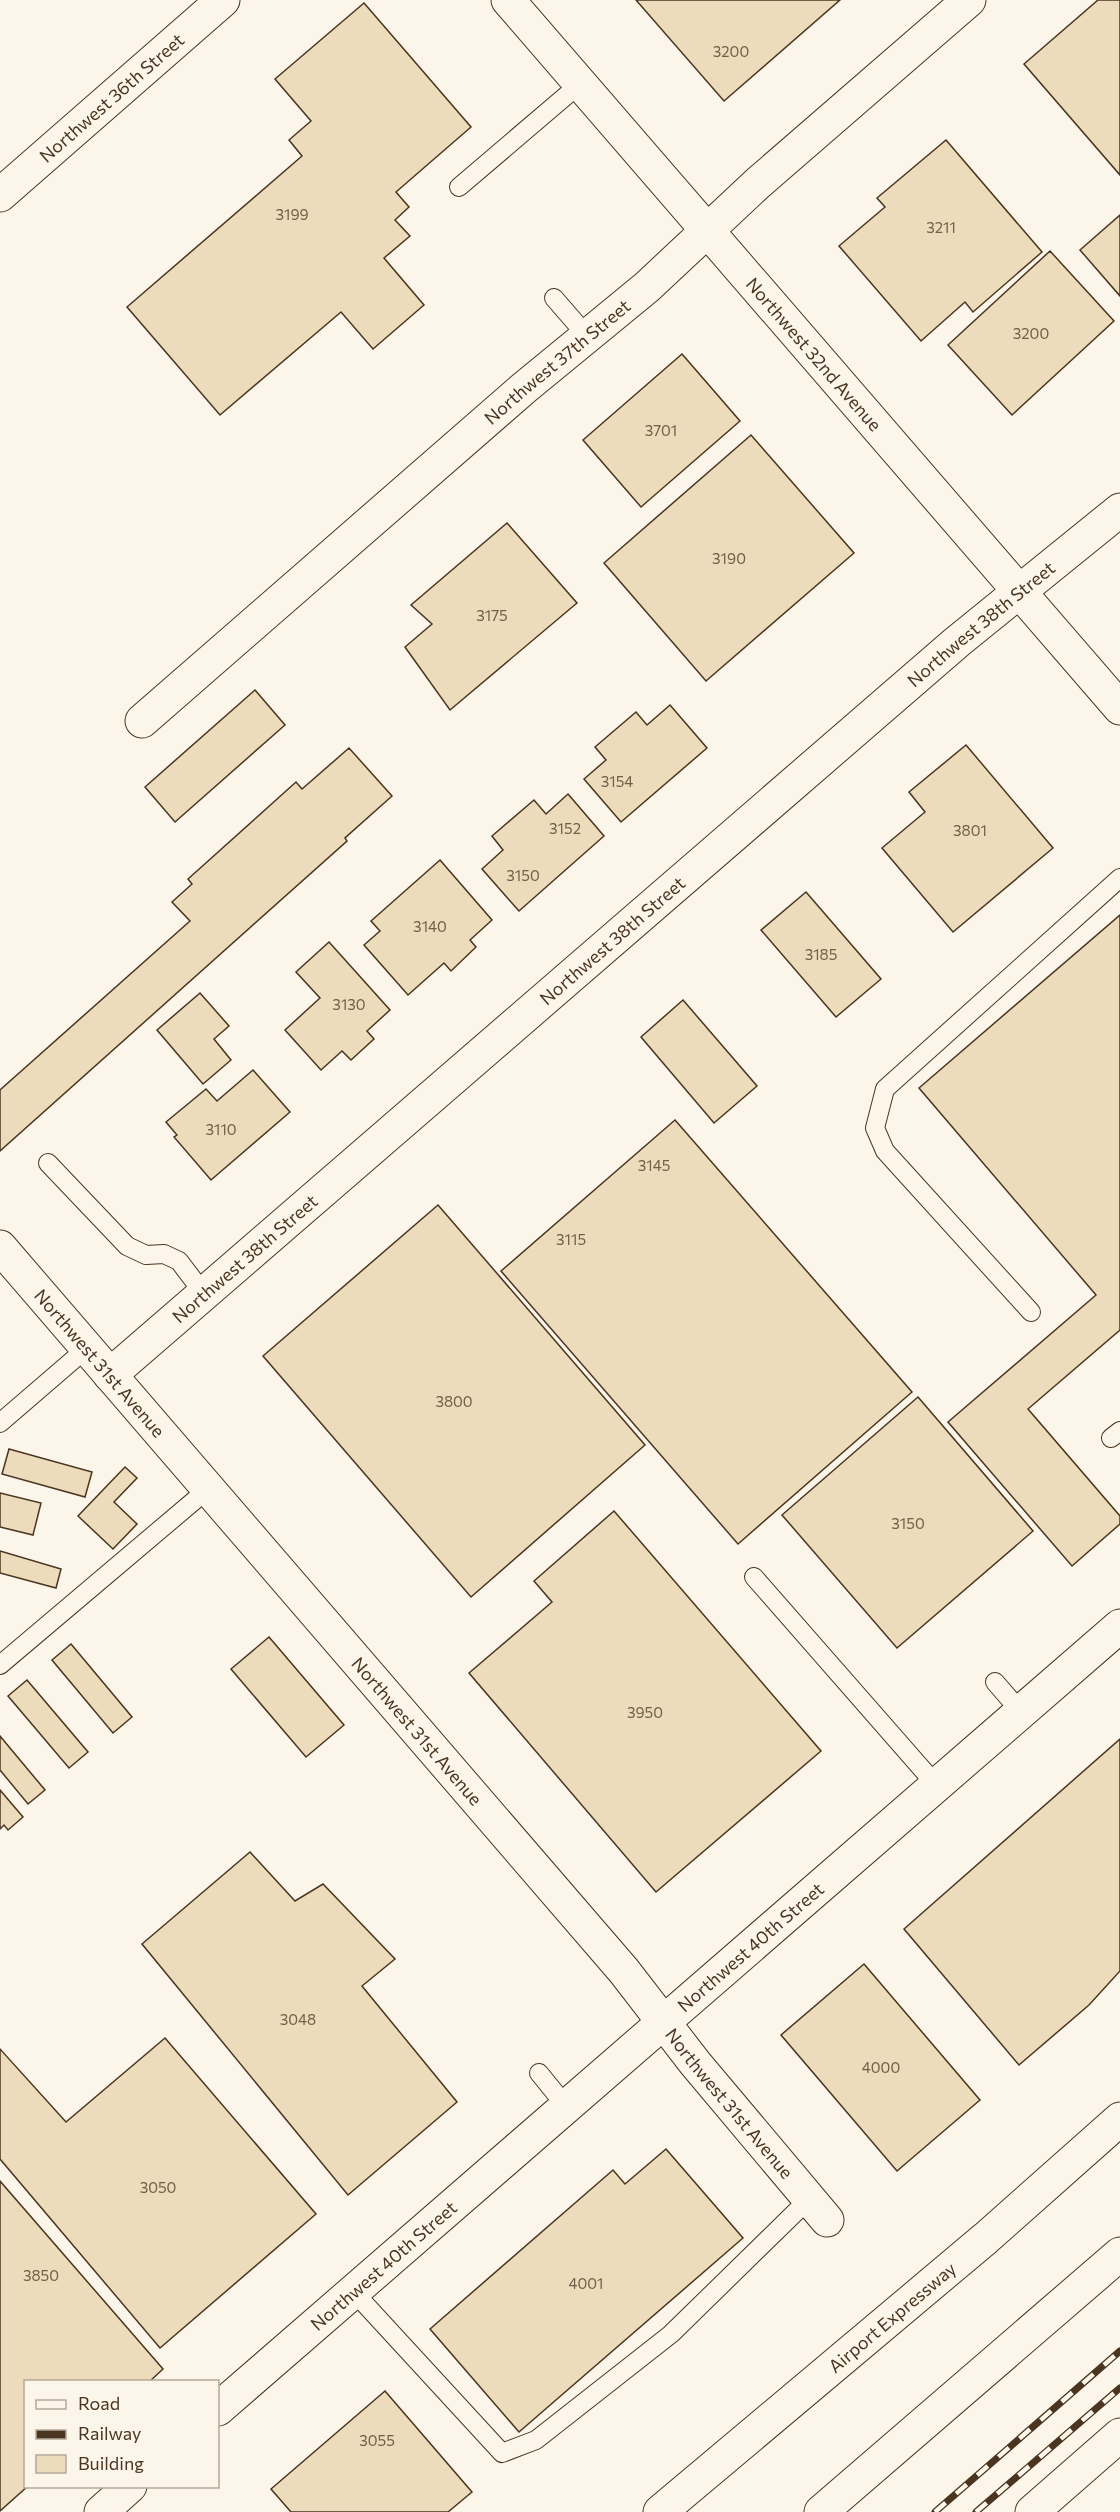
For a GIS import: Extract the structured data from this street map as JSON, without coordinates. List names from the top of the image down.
{
  "streets": {
    "main road": [
      "Northwest 36th Street",
      "Northwest 32nd Avenue",
      "Northwest 37th Street",
      "Northwest 38th Street",
      "Northwest 31st Avenue",
      "Northwest 40th Street",
      "Airport Expressway"
    ]
  },
  "crossings": [
    ["Northwest 32nd Avenue", "Northwest 37th Street"],
    ["Northwest 32nd Avenue", "Northwest 38th Street"],
    ["Northwest 38th Street", "Northwest 31st Avenue"],
    ["Northwest 31st Avenue", "Northwest 40th Street"]
  ],
  "house_numbers": [
    "3200",
    "3199",
    "3211",
    "3200",
    "3701",
    "3190",
    "3175",
    "3154",
    "3152",
    "3801",
    "3150",
    "3140",
    "3185",
    "3130",
    "3110",
    "3145",
    "3115",
    "3800",
    "3150",
    "3950",
    "3048",
    "4000",
    "3050",
    "3850",
    "4001",
    "3055"
  ],
  "legend": ["Road", "Railway", "Building"]
}
